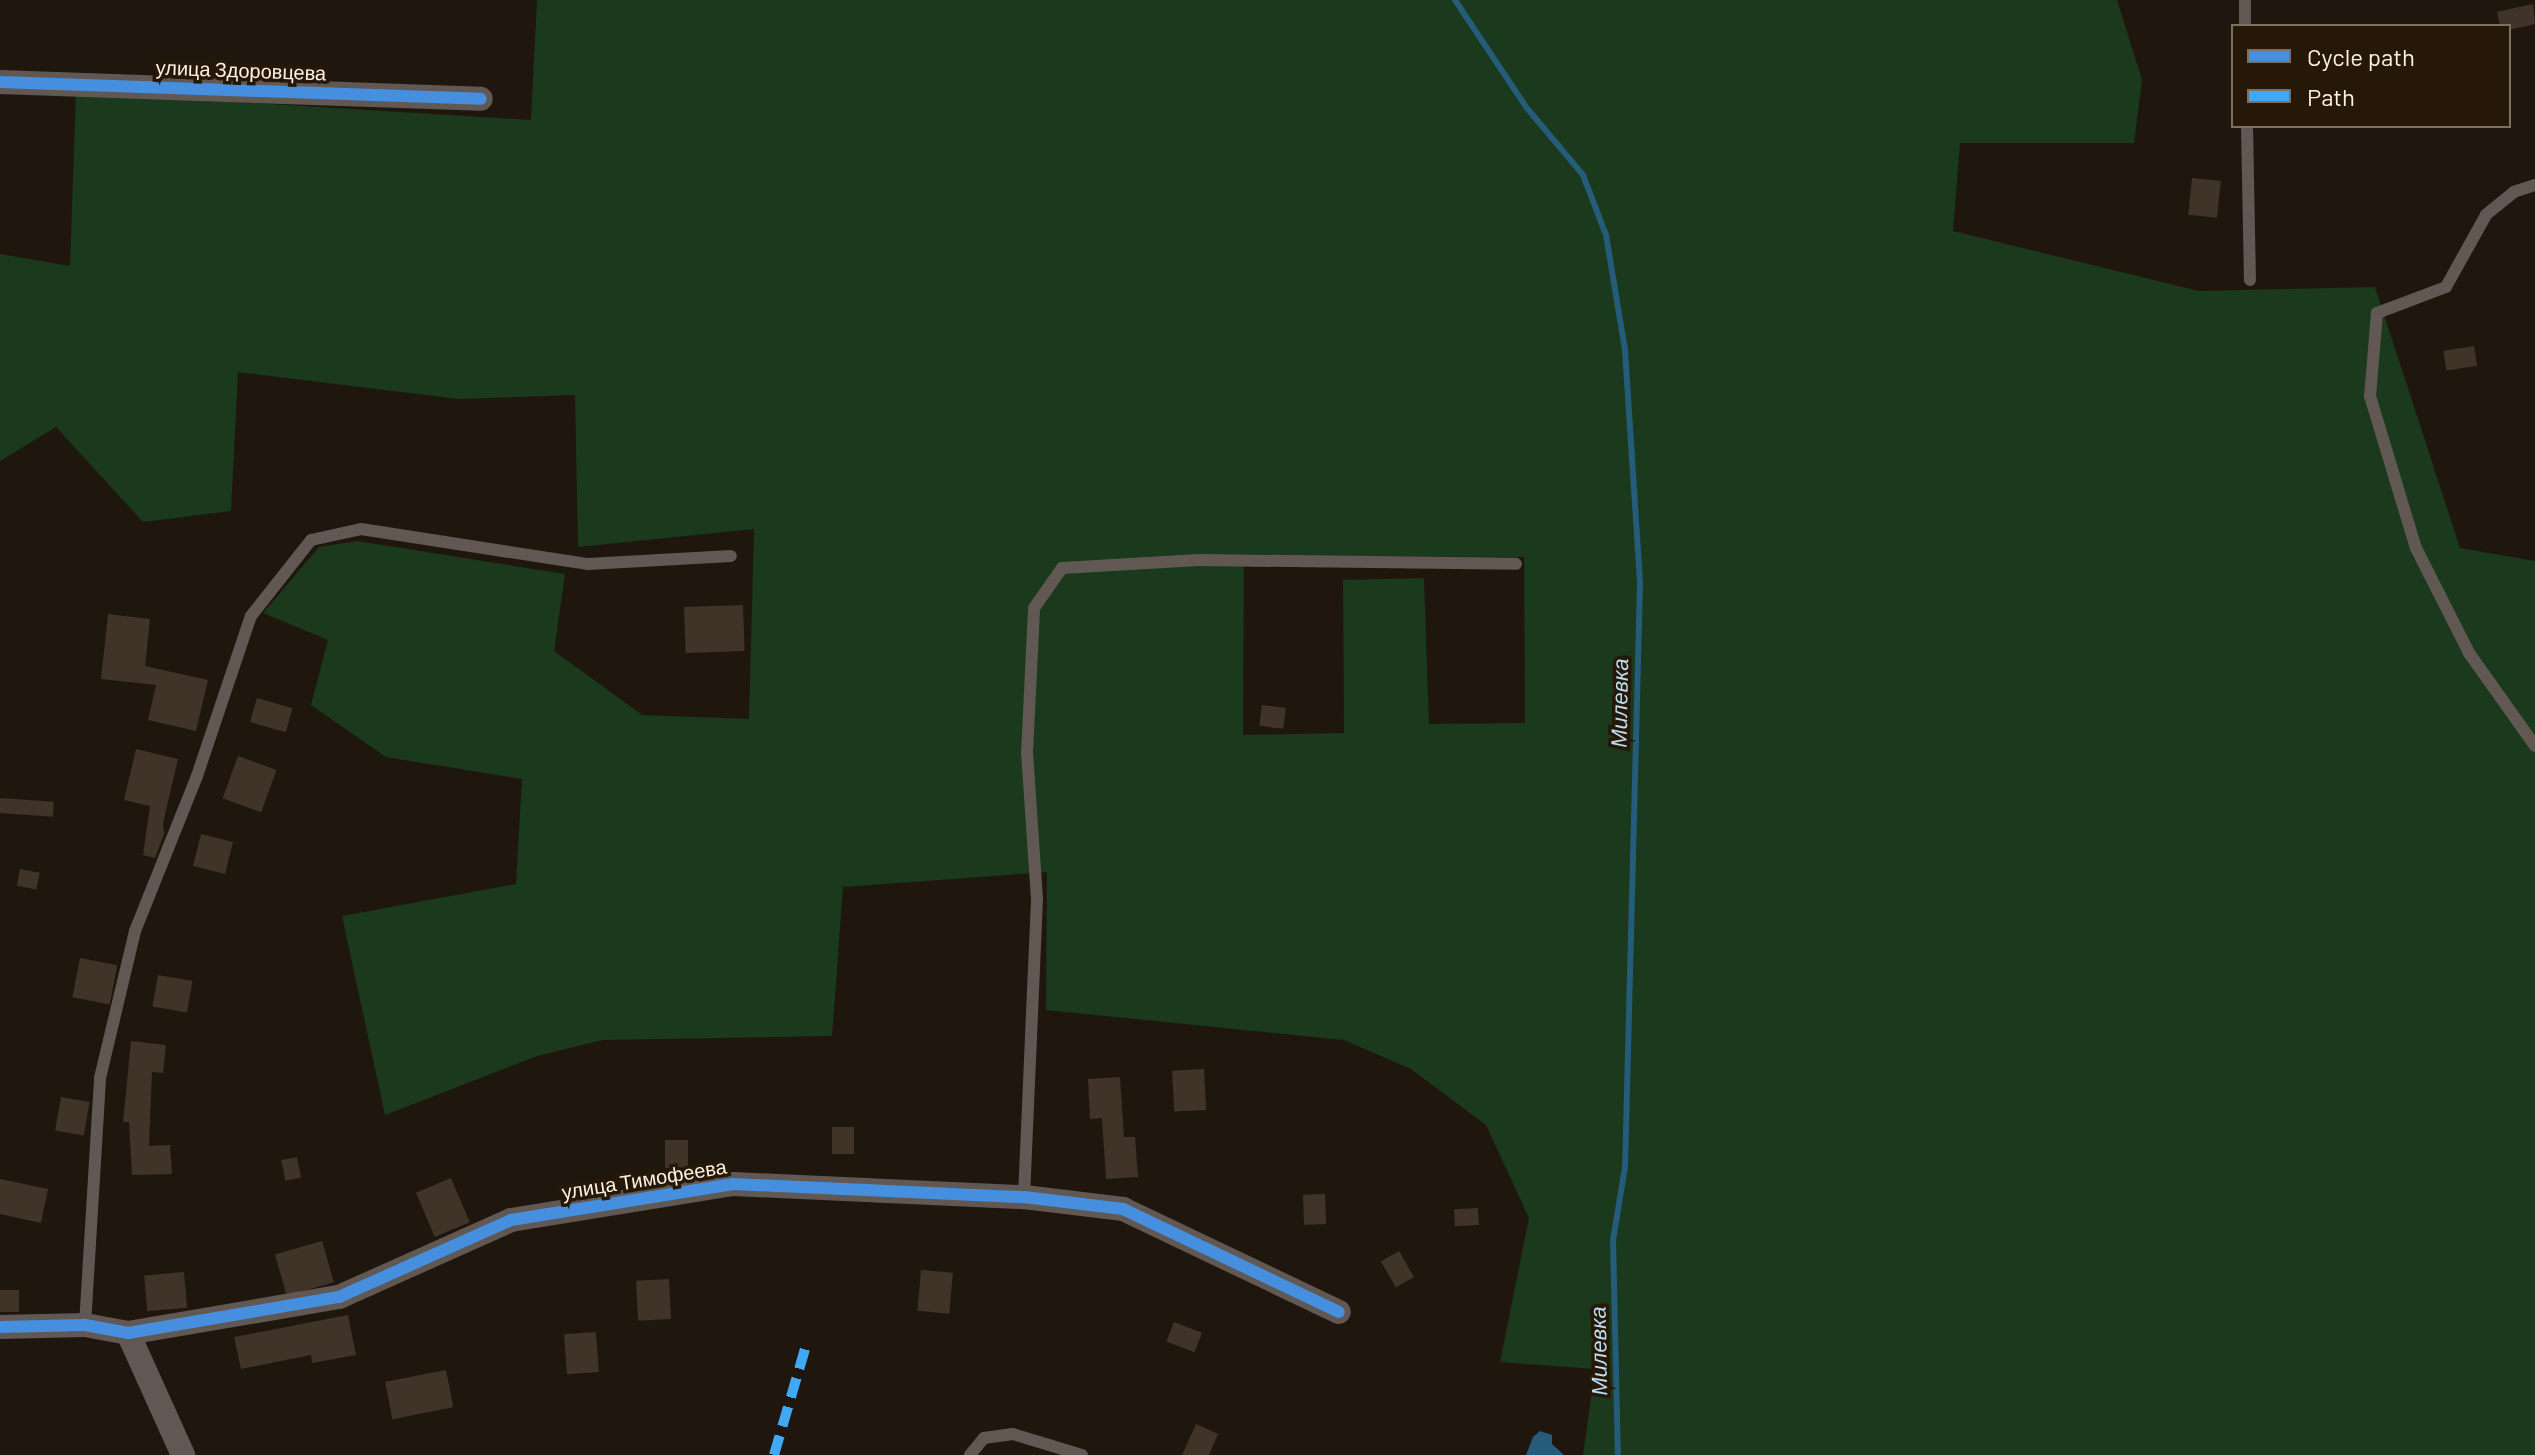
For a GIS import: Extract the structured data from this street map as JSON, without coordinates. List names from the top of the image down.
{
  "streets": {
    "street": ["улица Здоровцева", "улица Тимофеева"]
  },
  "water": ["Милевка"],
  "legend": ["Cycle path", "Path"]
}
